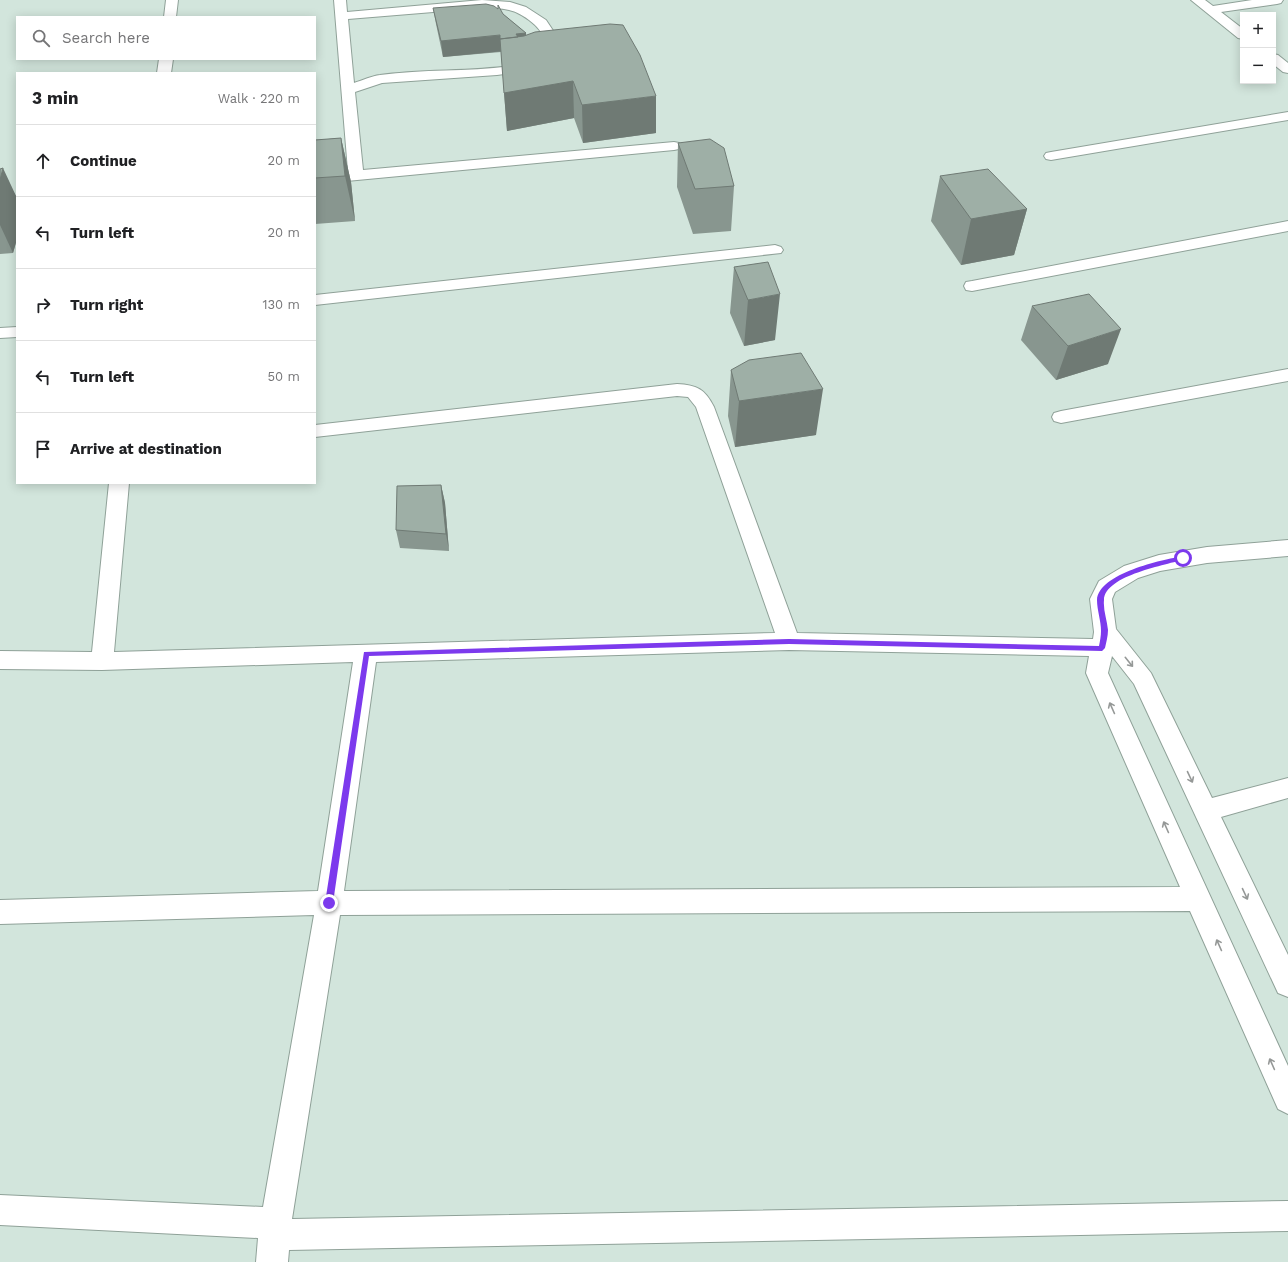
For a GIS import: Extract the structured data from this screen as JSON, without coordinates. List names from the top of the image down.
{
  "page": {
    "map_buttons": ["+", "−"],
    "search": "Search here",
    "heading": ["3 min", "Walk · 220 m"],
    "list": [
      ["Continue", "20 m"],
      ["Turn left", "20 m"],
      ["Turn right", "130 m"],
      ["Turn left", "50 m"],
      "Arrive at destination"
    ]
  }
}
